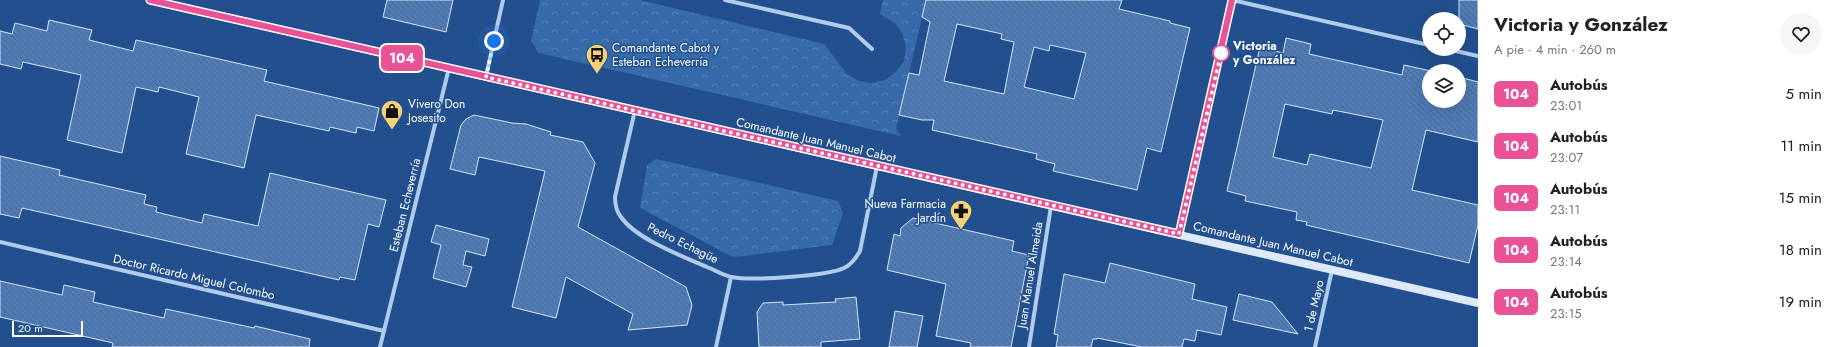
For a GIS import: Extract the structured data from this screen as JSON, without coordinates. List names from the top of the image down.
{
  "streets": {
    "main road": ["Comandante Juan Manuel Cabot"],
    "street": [
      "Esteban Echeverría",
      "Pedro Echagüe",
      "Juan Manuel Almeida",
      "Doctor Ricardo Miguel Colombo",
      "1 de Mayo"
    ]
  },
  "crossings": [
    ["Comandante Juan Manuel Cabot", "Esteban Echeverría"],
    ["Comandante Juan Manuel Cabot", "Pedro Echagüe"],
    ["Comandante Juan Manuel Cabot", "Juan Manuel Almeida"],
    ["Comandante Juan Manuel Cabot", "1 de Mayo"],
    ["Esteban Echeverría", "Doctor Ricardo Miguel Colombo"]
  ],
  "places": {
    "other": ["Victoria y González"],
    "bus stop": ["Comandante Cabot y Esteban Echeverría"],
    "shop": ["Vivero Don Josesito"],
    "pharmacy": ["Nueva Farmacia Jardín"]
  },
  "lines": ["bus line 104"],
  "scale_bar": "20 m",
  "page": {
    "on_map": "104",
    "heading": ["Victoria y González", "A pie · 4 min · 260 m"],
    "list": [
      {
        "mark": "104",
        "name": "Autobús",
        "note": "23:01",
        "value": "5 min"
      },
      {
        "mark": "104",
        "name": "Autobús",
        "note": "23:07",
        "value": "11 min"
      },
      {
        "mark": "104",
        "name": "Autobús",
        "note": "23:11",
        "value": "15 min"
      },
      {
        "mark": "104",
        "name": "Autobús",
        "note": "23:14",
        "value": "18 min"
      },
      {
        "mark": "104",
        "name": "Autobús",
        "note": "23:15",
        "value": "19 min"
      }
    ],
    "scale": "20 m"
  }
}
